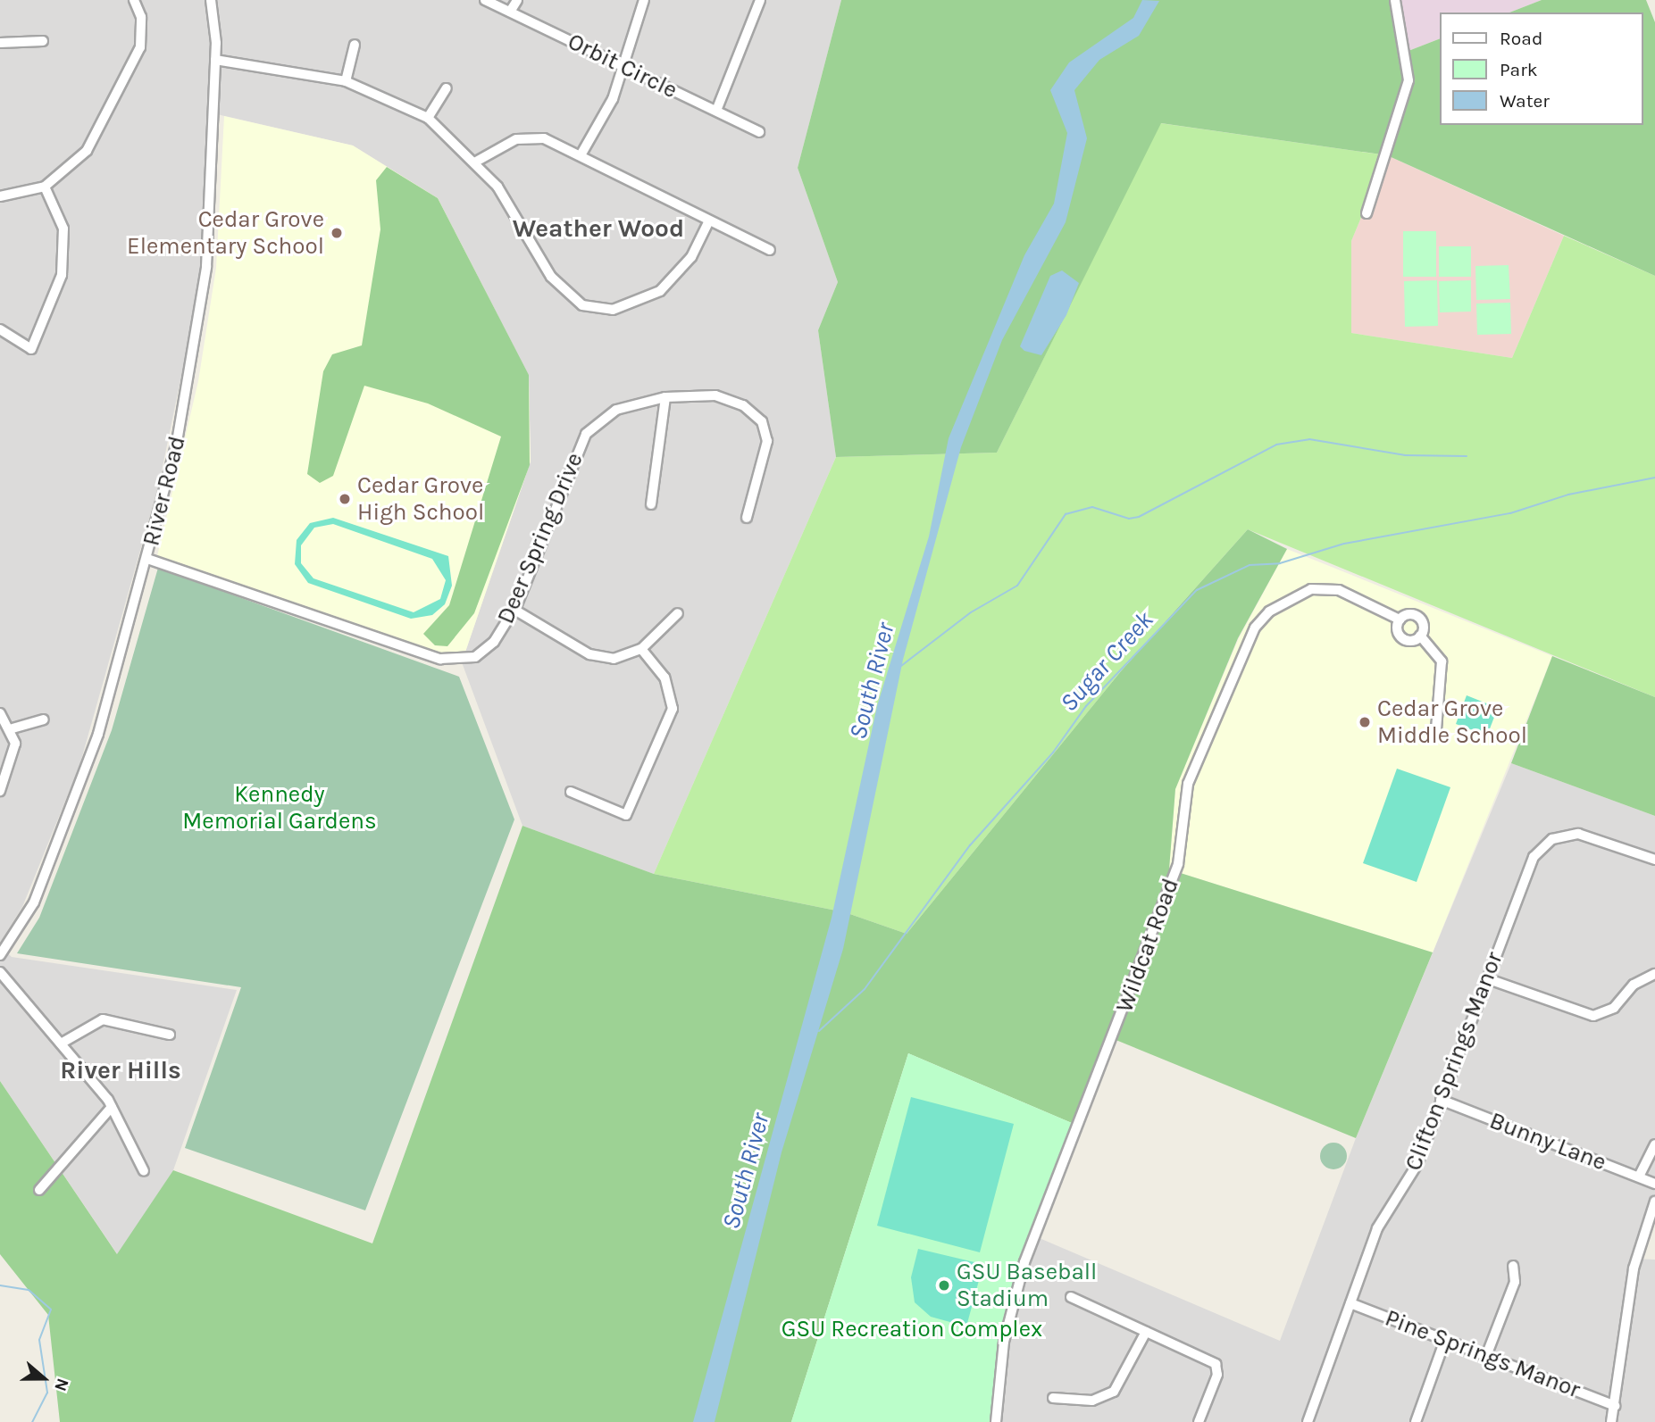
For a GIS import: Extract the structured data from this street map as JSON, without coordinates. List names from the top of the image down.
{
  "streets": {
    "street": [
      "Orbit Circle",
      "River Road",
      "Deer Spring Drive",
      "Wildcat Road",
      "Clifton Springs Manor",
      "Bunny Lane",
      "Pine Springs Manor"
    ]
  },
  "crossings": [
    ["River Road", "Deer Spring Drive"],
    ["Clifton Springs Manor", "Bunny Lane"],
    ["Clifton Springs Manor", "Pine Springs Manor"]
  ],
  "districts": ["Weather Wood", "River Hills"],
  "water": ["Sugar Creek", "South River"],
  "parks": ["Kennedy Memorial Gardens", "GSU Recreation Complex"],
  "places": [
    "Cedar Grove Elementary School",
    "Cedar Grove High School",
    "Cedar Grove Middle School",
    "GSU Baseball Stadium"
  ],
  "legend": ["Road", "Park", "Water"],
  "north": "right"
}
